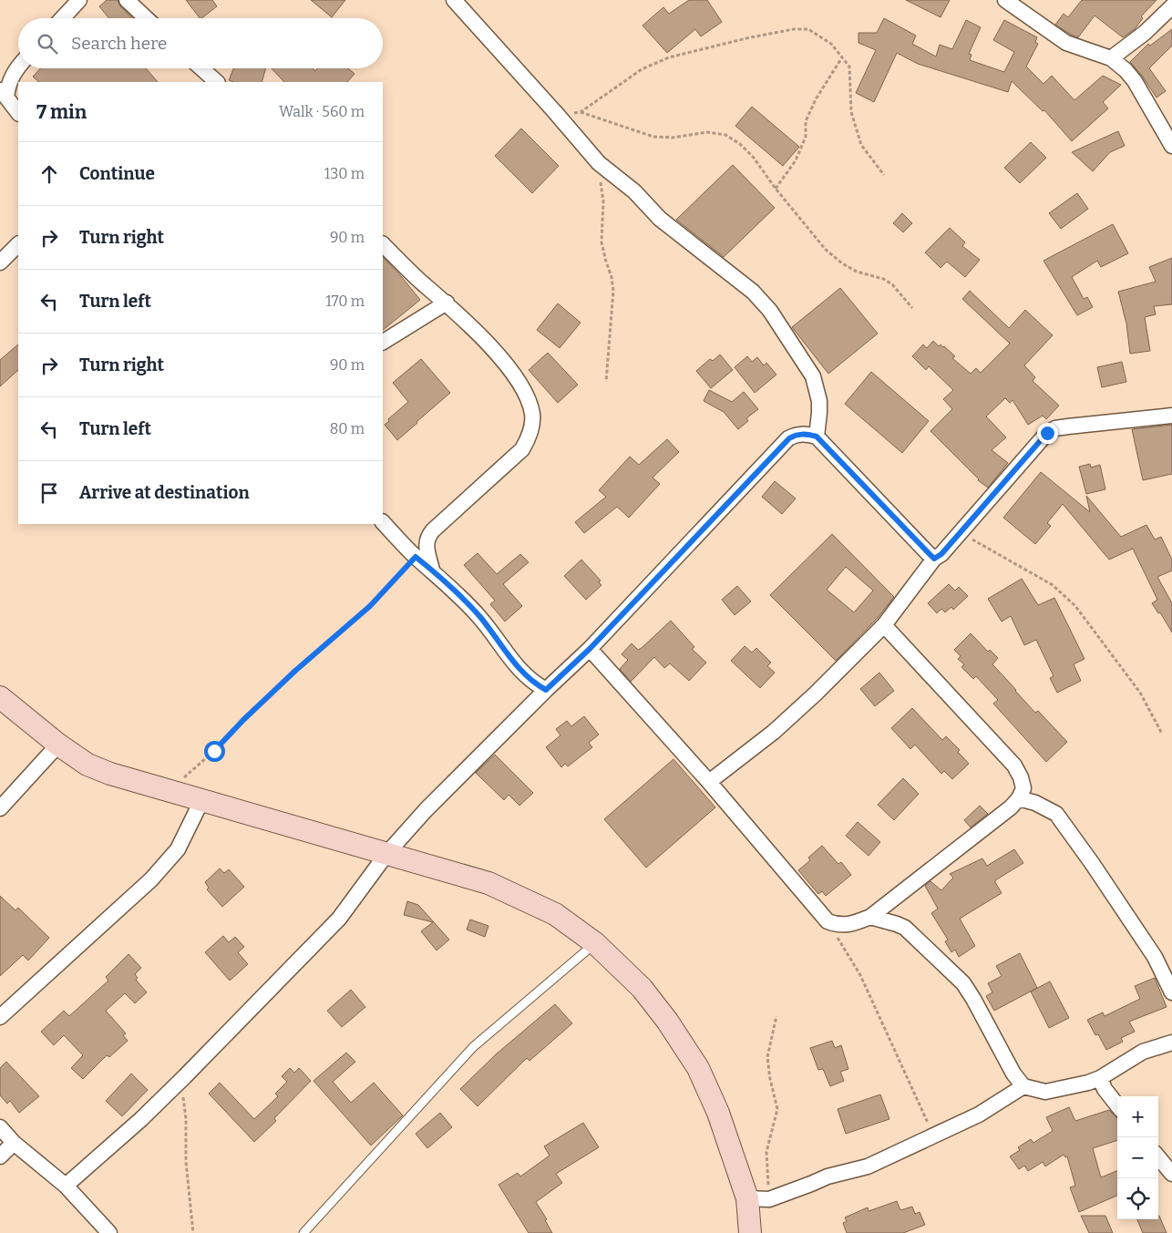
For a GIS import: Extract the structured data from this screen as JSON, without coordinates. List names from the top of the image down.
{
  "page": {
    "search": "Search here",
    "heading": ["7 min", "Walk · 560 m"],
    "list": [
      ["Continue", "130 m"],
      ["Turn right", "90 m"],
      ["Turn left", "170 m"],
      ["Turn right", "90 m"],
      ["Turn left", "80 m"],
      "Arrive at destination"
    ],
    "map_buttons": ["+", "−"]
  }
}
